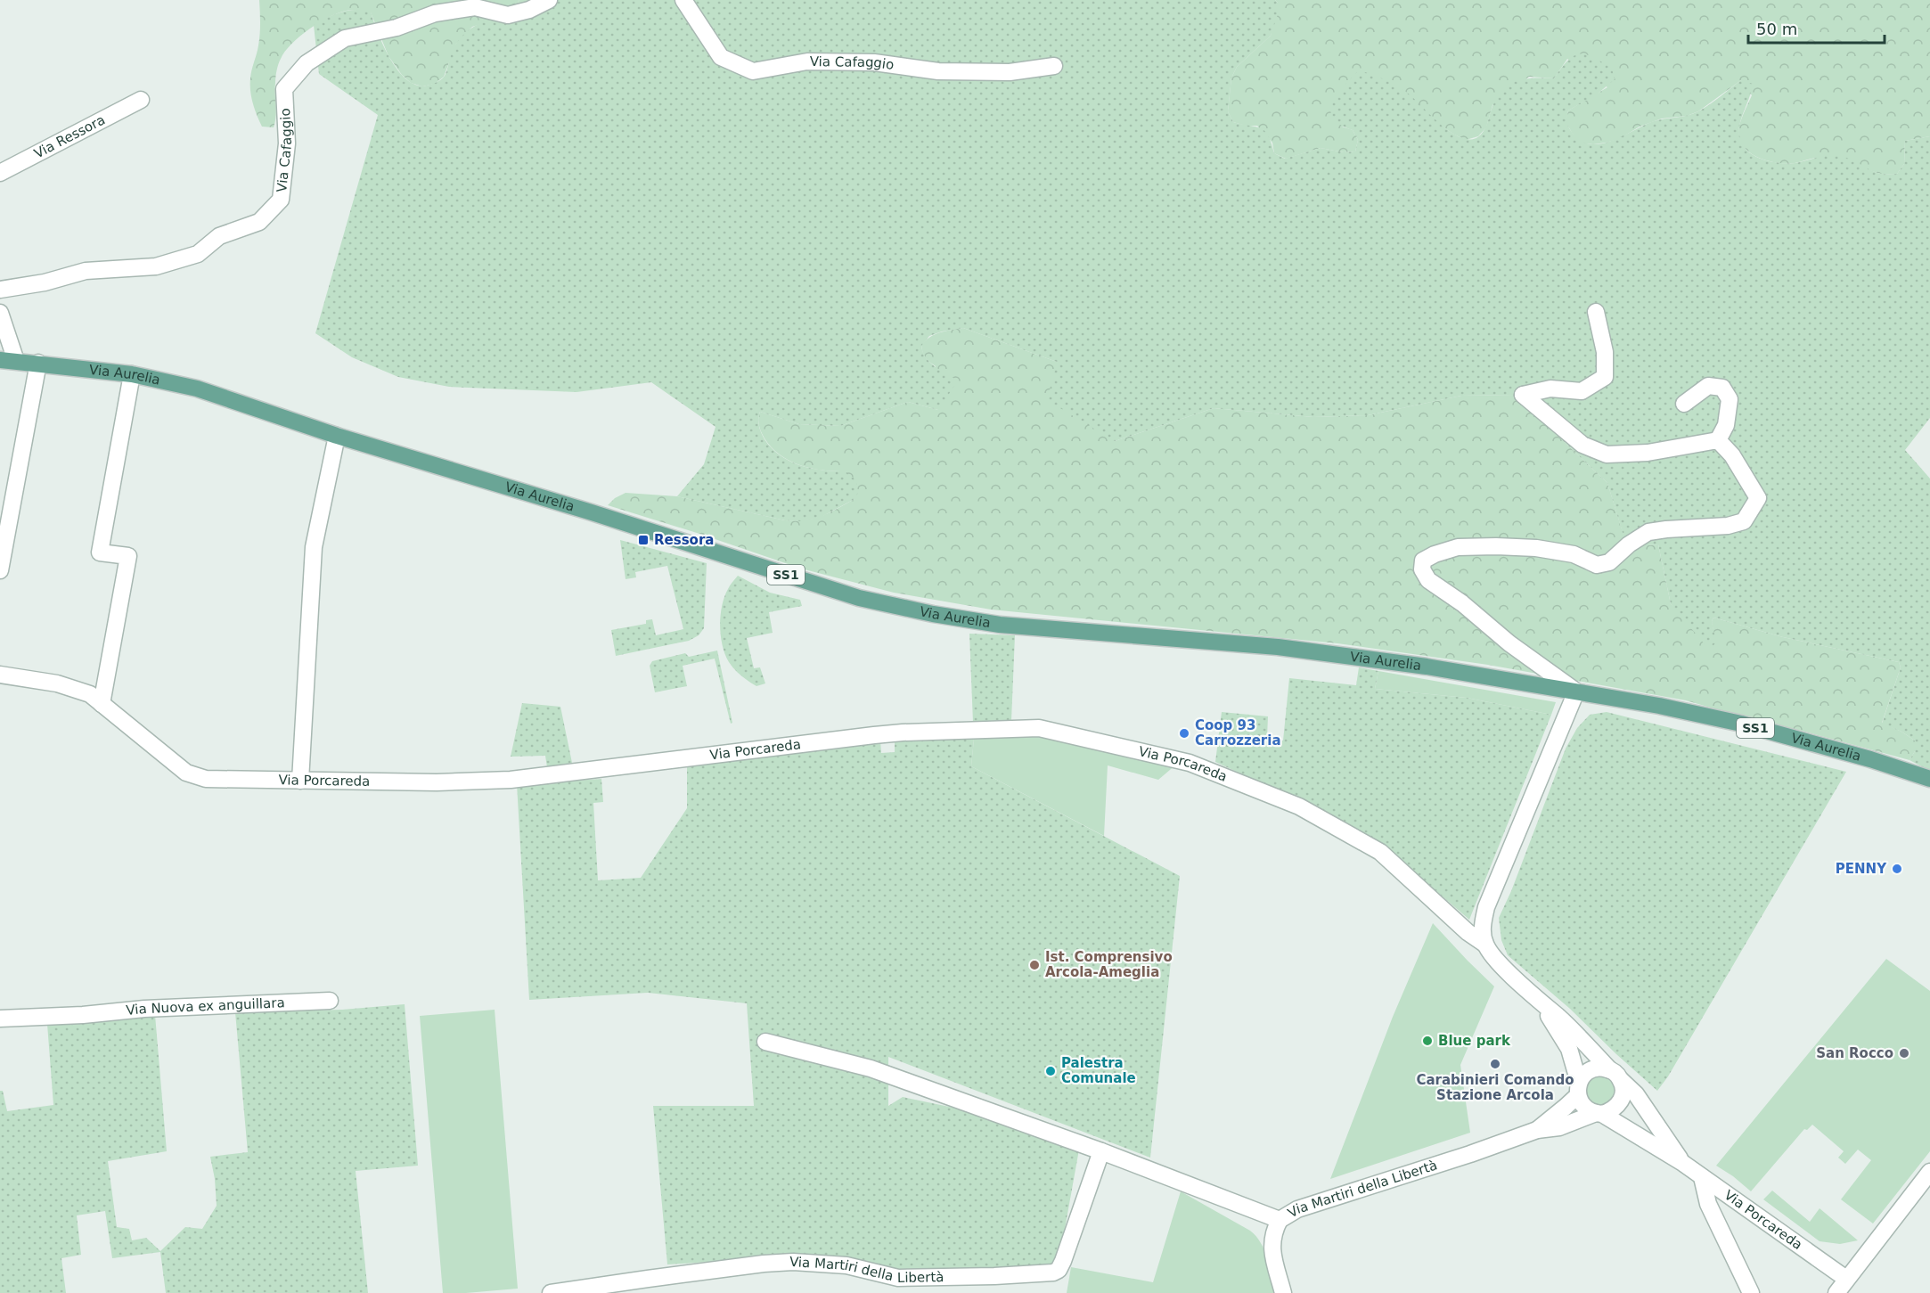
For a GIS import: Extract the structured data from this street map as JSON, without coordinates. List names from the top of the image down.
{
  "streets": {
    "main road": ["Via Aurelia", "SS1"],
    "street": [
      "Via Cafaggio",
      "Via Ressora",
      "Via Porcareda",
      "Via Nuova ex anguillara",
      "Via Martiri della Libertà"
    ]
  },
  "places": {
    "transit": ["Ressora"],
    "other": [
      "Coop 93 Carrozzeria",
      "PENNY",
      "Ist. Comprensivo Arcola-Ameglia",
      "Blue park",
      "San Rocco",
      "Carabinieri Comando Stazione Arcola",
      "Palestra Comunale"
    ]
  },
  "scale_bar": "50 m"
}
